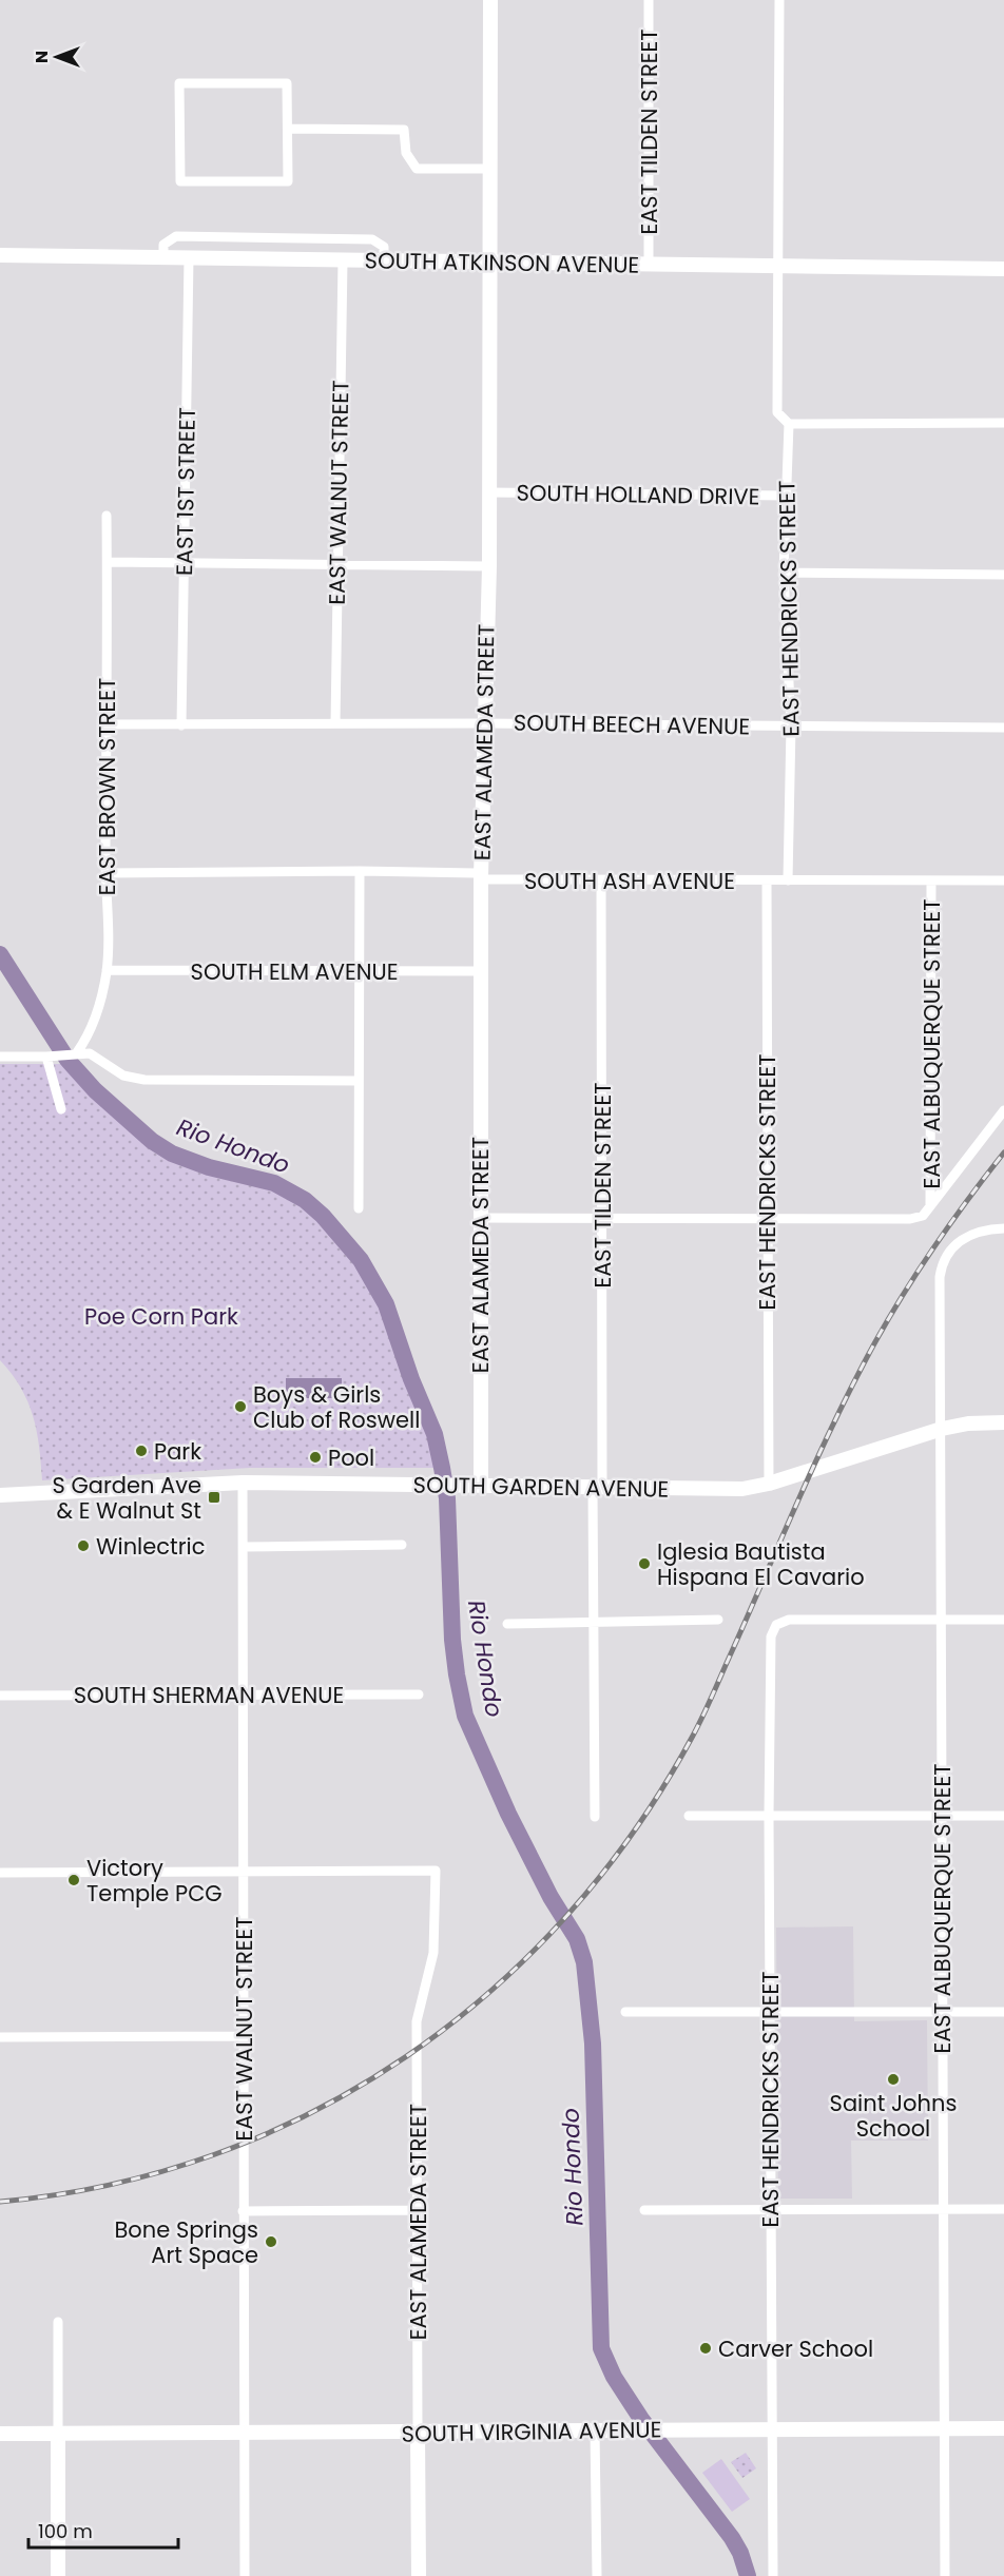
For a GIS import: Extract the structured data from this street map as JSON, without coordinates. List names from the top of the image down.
{
  "streets": {
    "street": [
      "EAST TILDEN STREET",
      "SOUTH ATKINSON AVENUE",
      "EAST 1ST STREET",
      "EAST WALNUT STREET",
      "SOUTH HOLLAND DRIVE",
      "EAST HENDRICKS STREET",
      "SOUTH BEECH AVENUE",
      "EAST ALAMEDA STREET",
      "EAST BROWN STREET",
      "SOUTH ASH AVENUE",
      "SOUTH ELM AVENUE",
      "EAST ALBUQUERQUE STREET",
      "SOUTH GARDEN AVENUE",
      "SOUTH SHERMAN AVENUE",
      "SOUTH VIRGINIA AVENUE"
    ]
  },
  "crossings": [
    ["EAST TILDEN STREET", "SOUTH ATKINSON AVENUE"],
    ["EAST TILDEN STREET", "SOUTH ASH AVENUE"],
    ["EAST TILDEN STREET", "SOUTH GARDEN AVENUE"],
    ["SOUTH ATKINSON AVENUE", "EAST 1ST STREET"],
    ["SOUTH ATKINSON AVENUE", "EAST WALNUT STREET"],
    ["SOUTH ATKINSON AVENUE", "EAST HENDRICKS STREET"],
    ["SOUTH ATKINSON AVENUE", "EAST ALAMEDA STREET"],
    ["EAST 1ST STREET", "SOUTH BEECH AVENUE"],
    ["EAST WALNUT STREET", "SOUTH BEECH AVENUE"],
    ["EAST WALNUT STREET", "EAST ALAMEDA STREET"],
    ["EAST WALNUT STREET", "SOUTH GARDEN AVENUE"],
    ["EAST WALNUT STREET", "SOUTH SHERMAN AVENUE"],
    ["EAST WALNUT STREET", "SOUTH VIRGINIA AVENUE"],
    ["SOUTH HOLLAND DRIVE", "EAST HENDRICKS STREET"],
    ["SOUTH HOLLAND DRIVE", "EAST ALAMEDA STREET"],
    ["EAST HENDRICKS STREET", "SOUTH BEECH AVENUE"],
    ["EAST HENDRICKS STREET", "SOUTH ASH AVENUE"],
    ["EAST HENDRICKS STREET", "EAST ALBUQUERQUE STREET"],
    ["EAST HENDRICKS STREET", "SOUTH GARDEN AVENUE"],
    ["EAST HENDRICKS STREET", "SOUTH VIRGINIA AVENUE"],
    ["SOUTH BEECH AVENUE", "EAST ALAMEDA STREET"],
    ["SOUTH BEECH AVENUE", "EAST BROWN STREET"],
    ["EAST ALAMEDA STREET", "SOUTH ASH AVENUE"],
    ["EAST ALAMEDA STREET", "SOUTH ELM AVENUE"],
    ["EAST ALAMEDA STREET", "SOUTH GARDEN AVENUE"],
    ["EAST ALAMEDA STREET", "SOUTH VIRGINIA AVENUE"],
    ["EAST BROWN STREET", "SOUTH ASH AVENUE"],
    ["EAST BROWN STREET", "SOUTH ELM AVENUE"],
    ["SOUTH ASH AVENUE", "EAST ALBUQUERQUE STREET"],
    ["EAST ALBUQUERQUE STREET", "SOUTH GARDEN AVENUE"],
    ["EAST ALBUQUERQUE STREET", "SOUTH VIRGINIA AVENUE"]
  ],
  "water": ["Rio Hondo"],
  "parks": ["Poe Corn Park"],
  "places": {
    "other": [
      "Boys & Girls Club of Roswell",
      "Park",
      "Pool",
      "Winlectric",
      "Iglesia Bautista Hispana El Cavario",
      "Victory Temple PCG",
      "Saint Johns School",
      "Bone Springs Art Space",
      "Carver School"
    ],
    "transit": ["S Garden Ave & E Walnut St"]
  },
  "scale_bar": "100 m",
  "north": "left"
}
